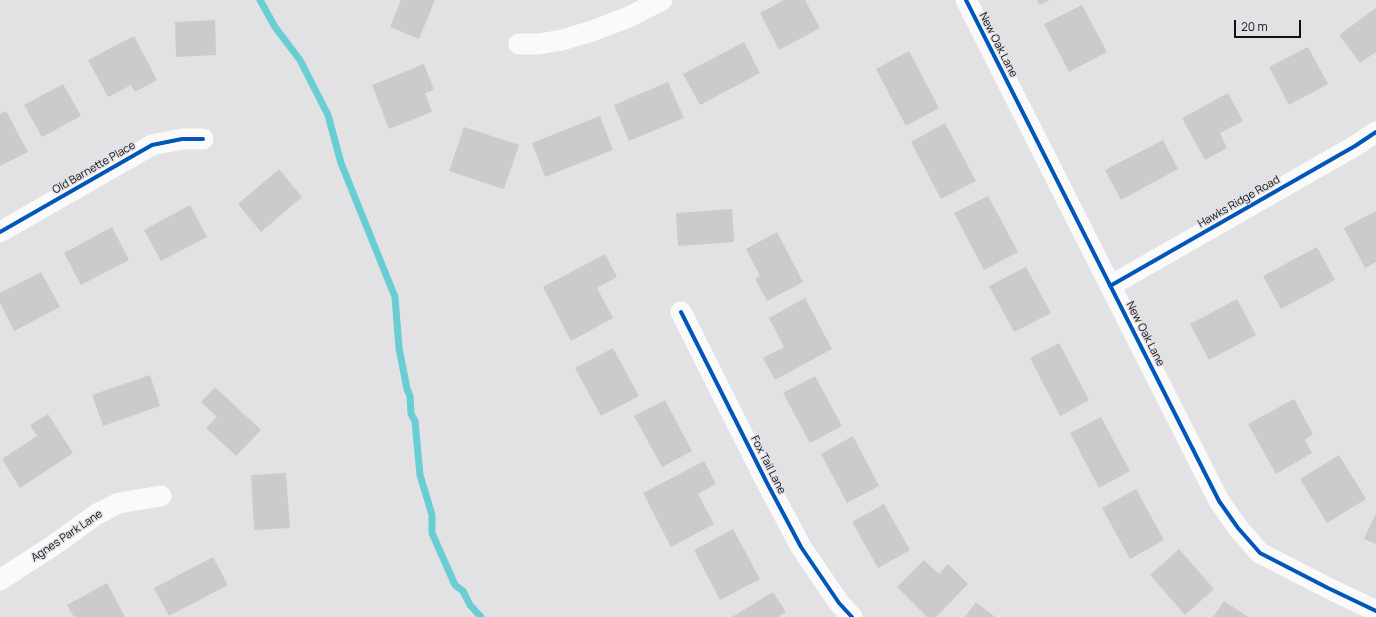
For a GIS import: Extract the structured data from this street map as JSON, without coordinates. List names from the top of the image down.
{
  "streets": {
    "street": [
      "New Oak Lane",
      "Old Barnette Place",
      "Hawks Ridge Road",
      "Fox Tail Lane",
      "Agnes Park Lane"
    ]
  },
  "crossings": [
    ["New Oak Lane", "Hawks Ridge Road"]
  ],
  "scale_bar": "20 m"
}
